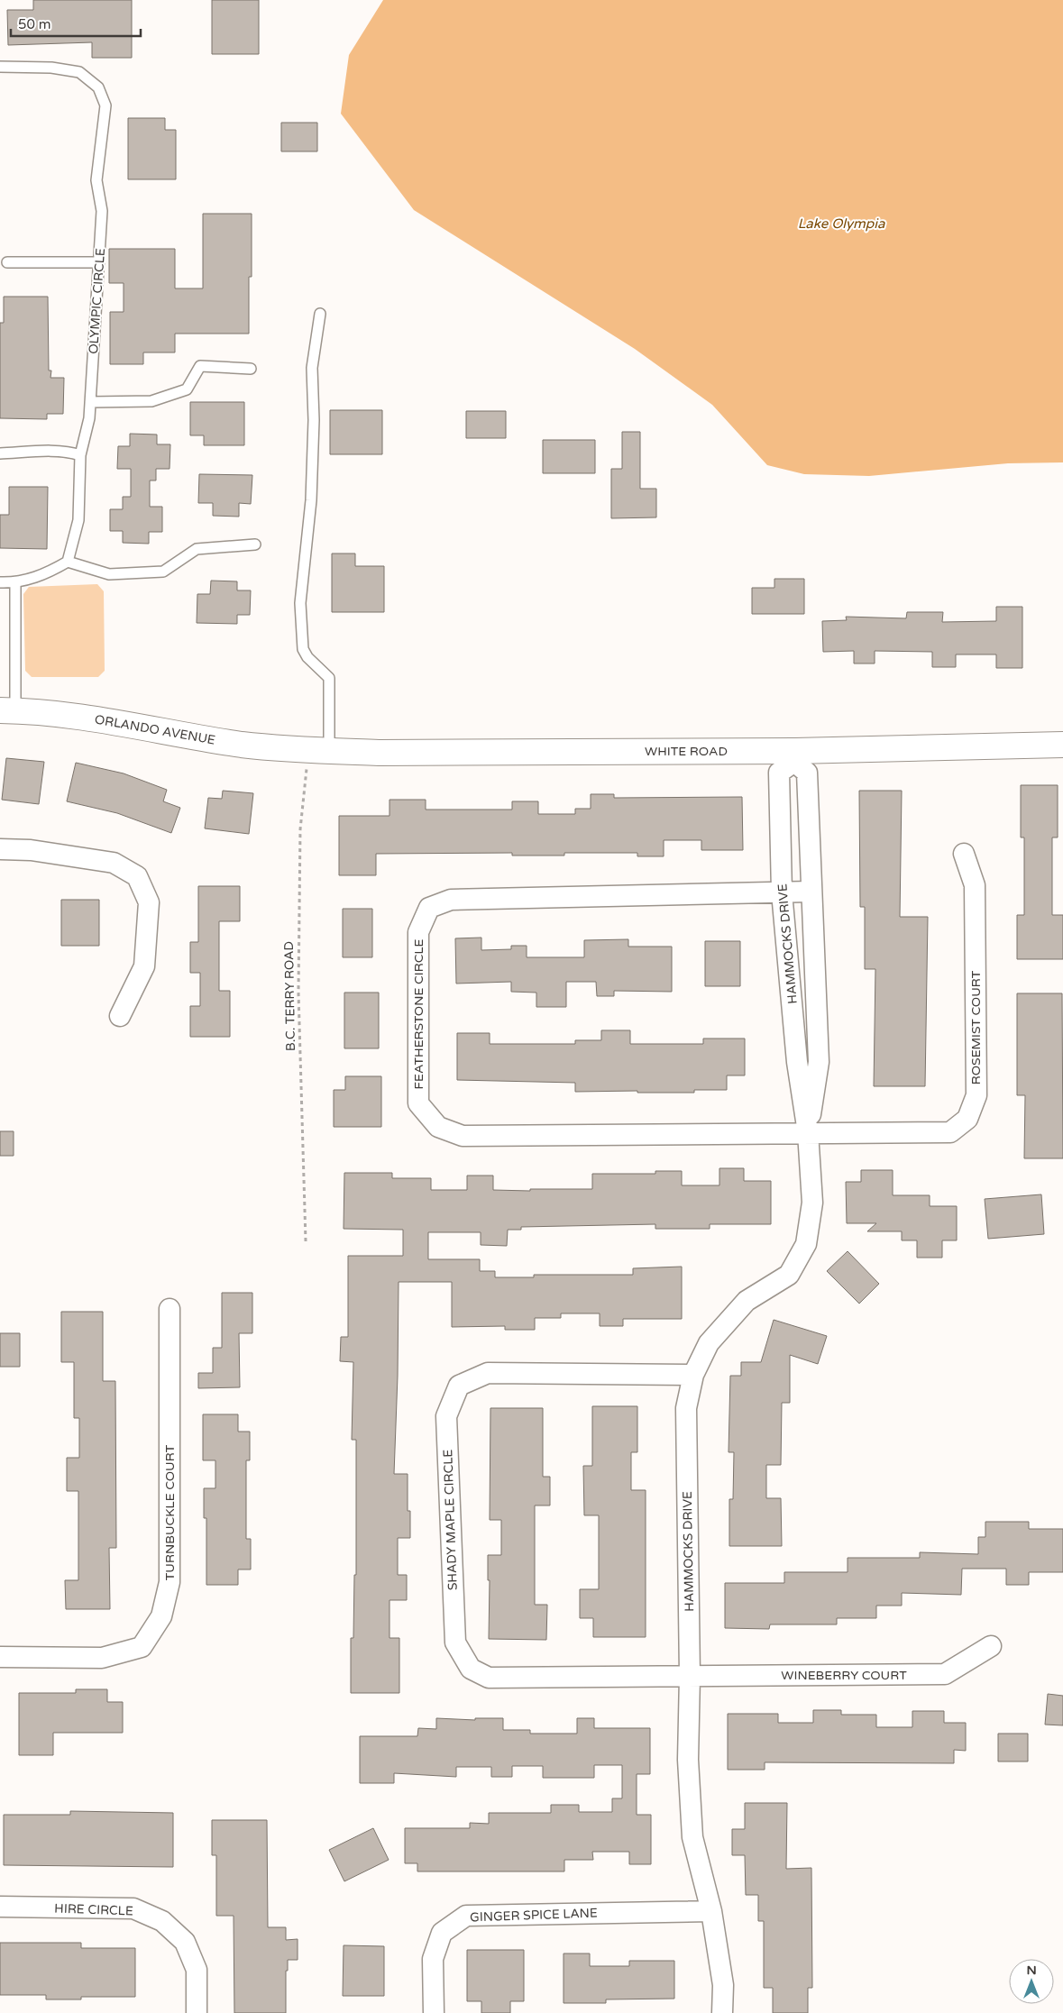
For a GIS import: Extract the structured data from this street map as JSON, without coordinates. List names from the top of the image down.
{
  "streets": {
    "street": [
      "ORLANDO AVENUE",
      "WHITE ROAD",
      "HAMMOCKS DRIVE",
      "FEATHERSTONE CIRCLE",
      "ROSEMIST COURT",
      "TURNBUCKLE COURT",
      "SHADY MAPLE CIRCLE",
      "WINEBERRY COURT",
      "HIRE CIRCLE",
      "GINGER SPICE LANE"
    ],
    "lane": ["OLYMPIC CIRCLE"],
    "path": ["B.C. TERRY ROAD"]
  },
  "crossings": [
    ["ORLANDO AVENUE", "WHITE ROAD"],
    ["ORLANDO AVENUE", "B.C. TERRY ROAD"],
    ["WHITE ROAD", "HAMMOCKS DRIVE"],
    ["WHITE ROAD", "B.C. TERRY ROAD"],
    ["HAMMOCKS DRIVE", "FEATHERSTONE CIRCLE"],
    ["HAMMOCKS DRIVE", "ROSEMIST COURT"],
    ["HAMMOCKS DRIVE", "SHADY MAPLE CIRCLE"],
    ["HAMMOCKS DRIVE", "WINEBERRY COURT"],
    ["HAMMOCKS DRIVE", "GINGER SPICE LANE"],
    ["FEATHERSTONE CIRCLE", "ROSEMIST COURT"],
    ["SHADY MAPLE CIRCLE", "WINEBERRY COURT"]
  ],
  "water": ["Lake Olympia"],
  "scale_bar": "50 m",
  "north": "top"
}
